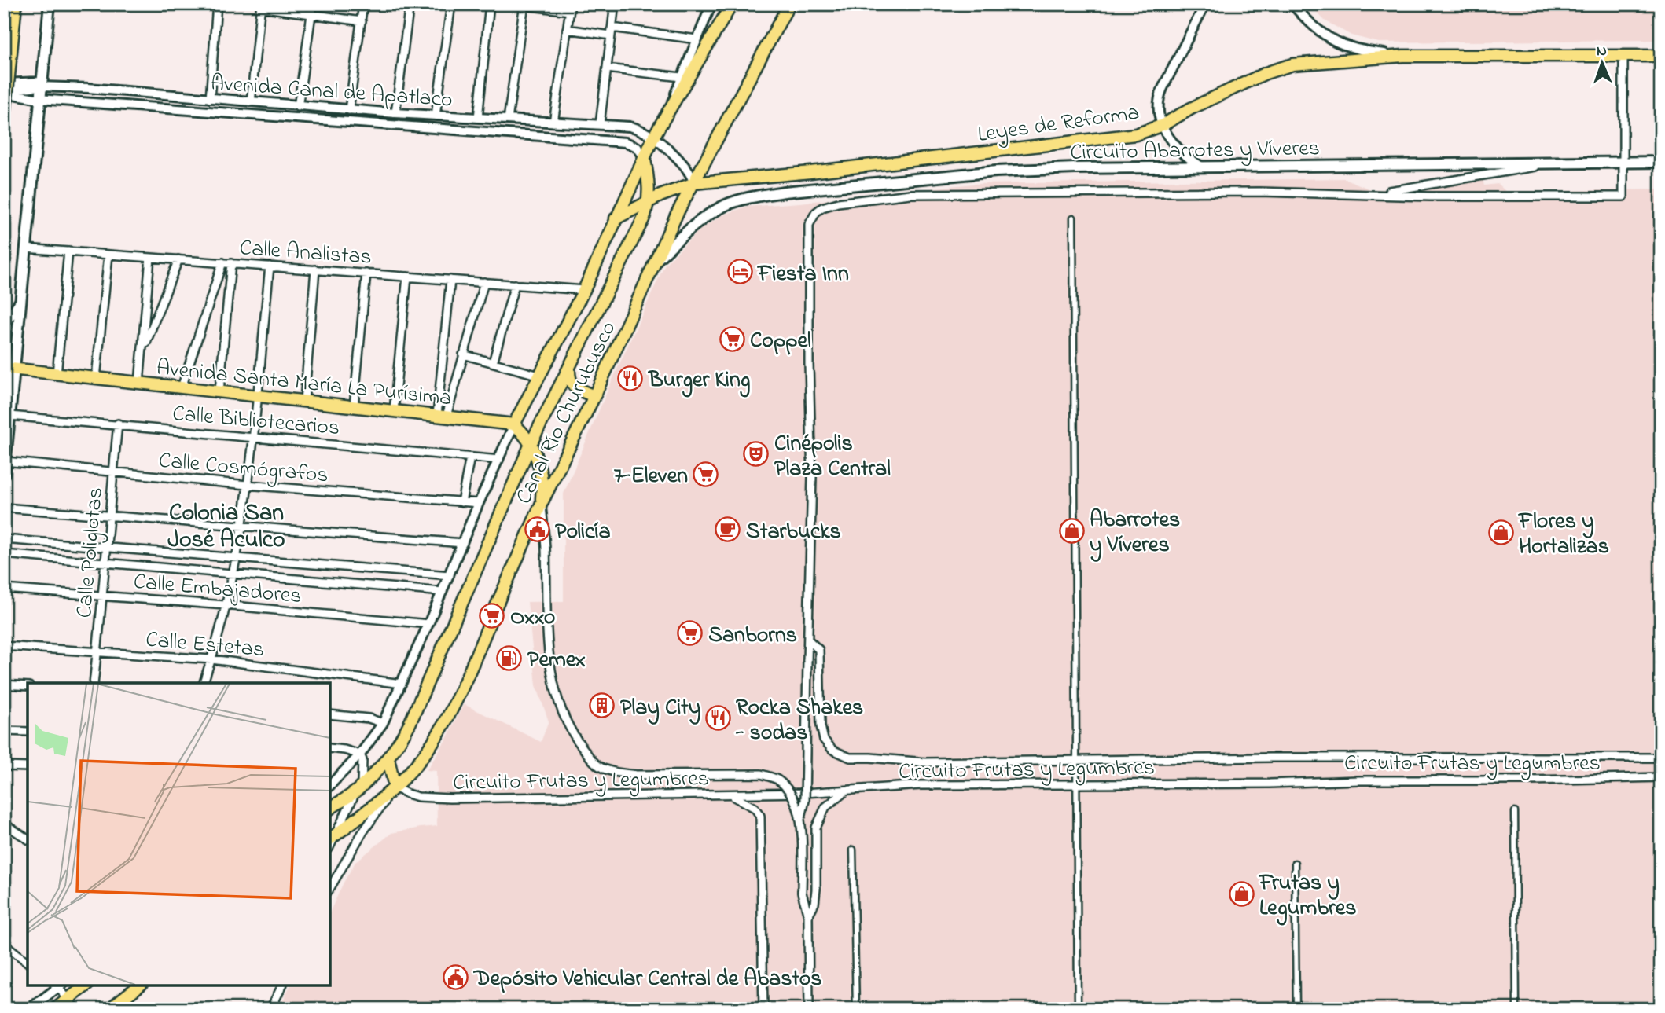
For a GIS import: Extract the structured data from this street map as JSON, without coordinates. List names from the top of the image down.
{
  "streets": {
    "main road": [
      "Leyes de Reforma",
      "Circuito Abarrotes y Víveres",
      "Avenida Santa María La Purísima",
      "Canal Río Churubusco"
    ],
    "street": [
      "Avenida Canal de Apatlaco",
      "Calle Analistas",
      "Calle Bibliotecarios",
      "Calle Cosmógrafos",
      "Calle Poliglotas",
      "Calle Embajadores",
      "Calle Estetas",
      "Circuito Frutas y Legumbres"
    ]
  },
  "crossings": [
    ["Avenida Canal de Apatlaco", "Leyes de Reforma"],
    ["Avenida Canal de Apatlaco", "Canal Río Churubusco"],
    ["Leyes de Reforma", "Canal Río Churubusco"],
    ["Circuito Abarrotes y Víveres", "Canal Río Churubusco"],
    ["Calle Analistas", "Canal Río Churubusco"],
    ["Avenida Santa María La Purísima", "Canal Río Churubusco"],
    ["Canal Río Churubusco", "Calle Bibliotecarios"],
    ["Canal Río Churubusco", "Calle Cosmógrafos"],
    ["Canal Río Churubusco", "Calle Embajadores"],
    ["Canal Río Churubusco", "Calle Estetas"],
    ["Canal Río Churubusco", "Circuito Frutas y Legumbres"],
    ["Calle Bibliotecarios", "Calle Poliglotas"],
    ["Calle Cosmógrafos", "Calle Poliglotas"],
    ["Calle Poliglotas", "Calle Embajadores"],
    ["Calle Poliglotas", "Calle Estetas"]
  ],
  "districts": ["Colonia San José Aculco"],
  "places": {
    "hotel": ["Fiesta Inn"],
    "supermarket": [
      "Coppel",
      "7-Eleven",
      "Oxxo",
      "Sanborns"
    ],
    "restaurant": ["Burger King", "Rocka Shakes - sodas"],
    "theatre": ["Cinépolis Plaza Central"],
    "public building": ["Policía", "Depósito Vehicular Central de Abastos"],
    "cafe": ["Starbucks"],
    "shop": ["Abarrotes y Víveres", "Flores y Hortalizas", "Frutas y Legumbres"],
    "fuel station": ["Pemex"],
    "building": ["Play City"]
  },
  "north": "top"
}
